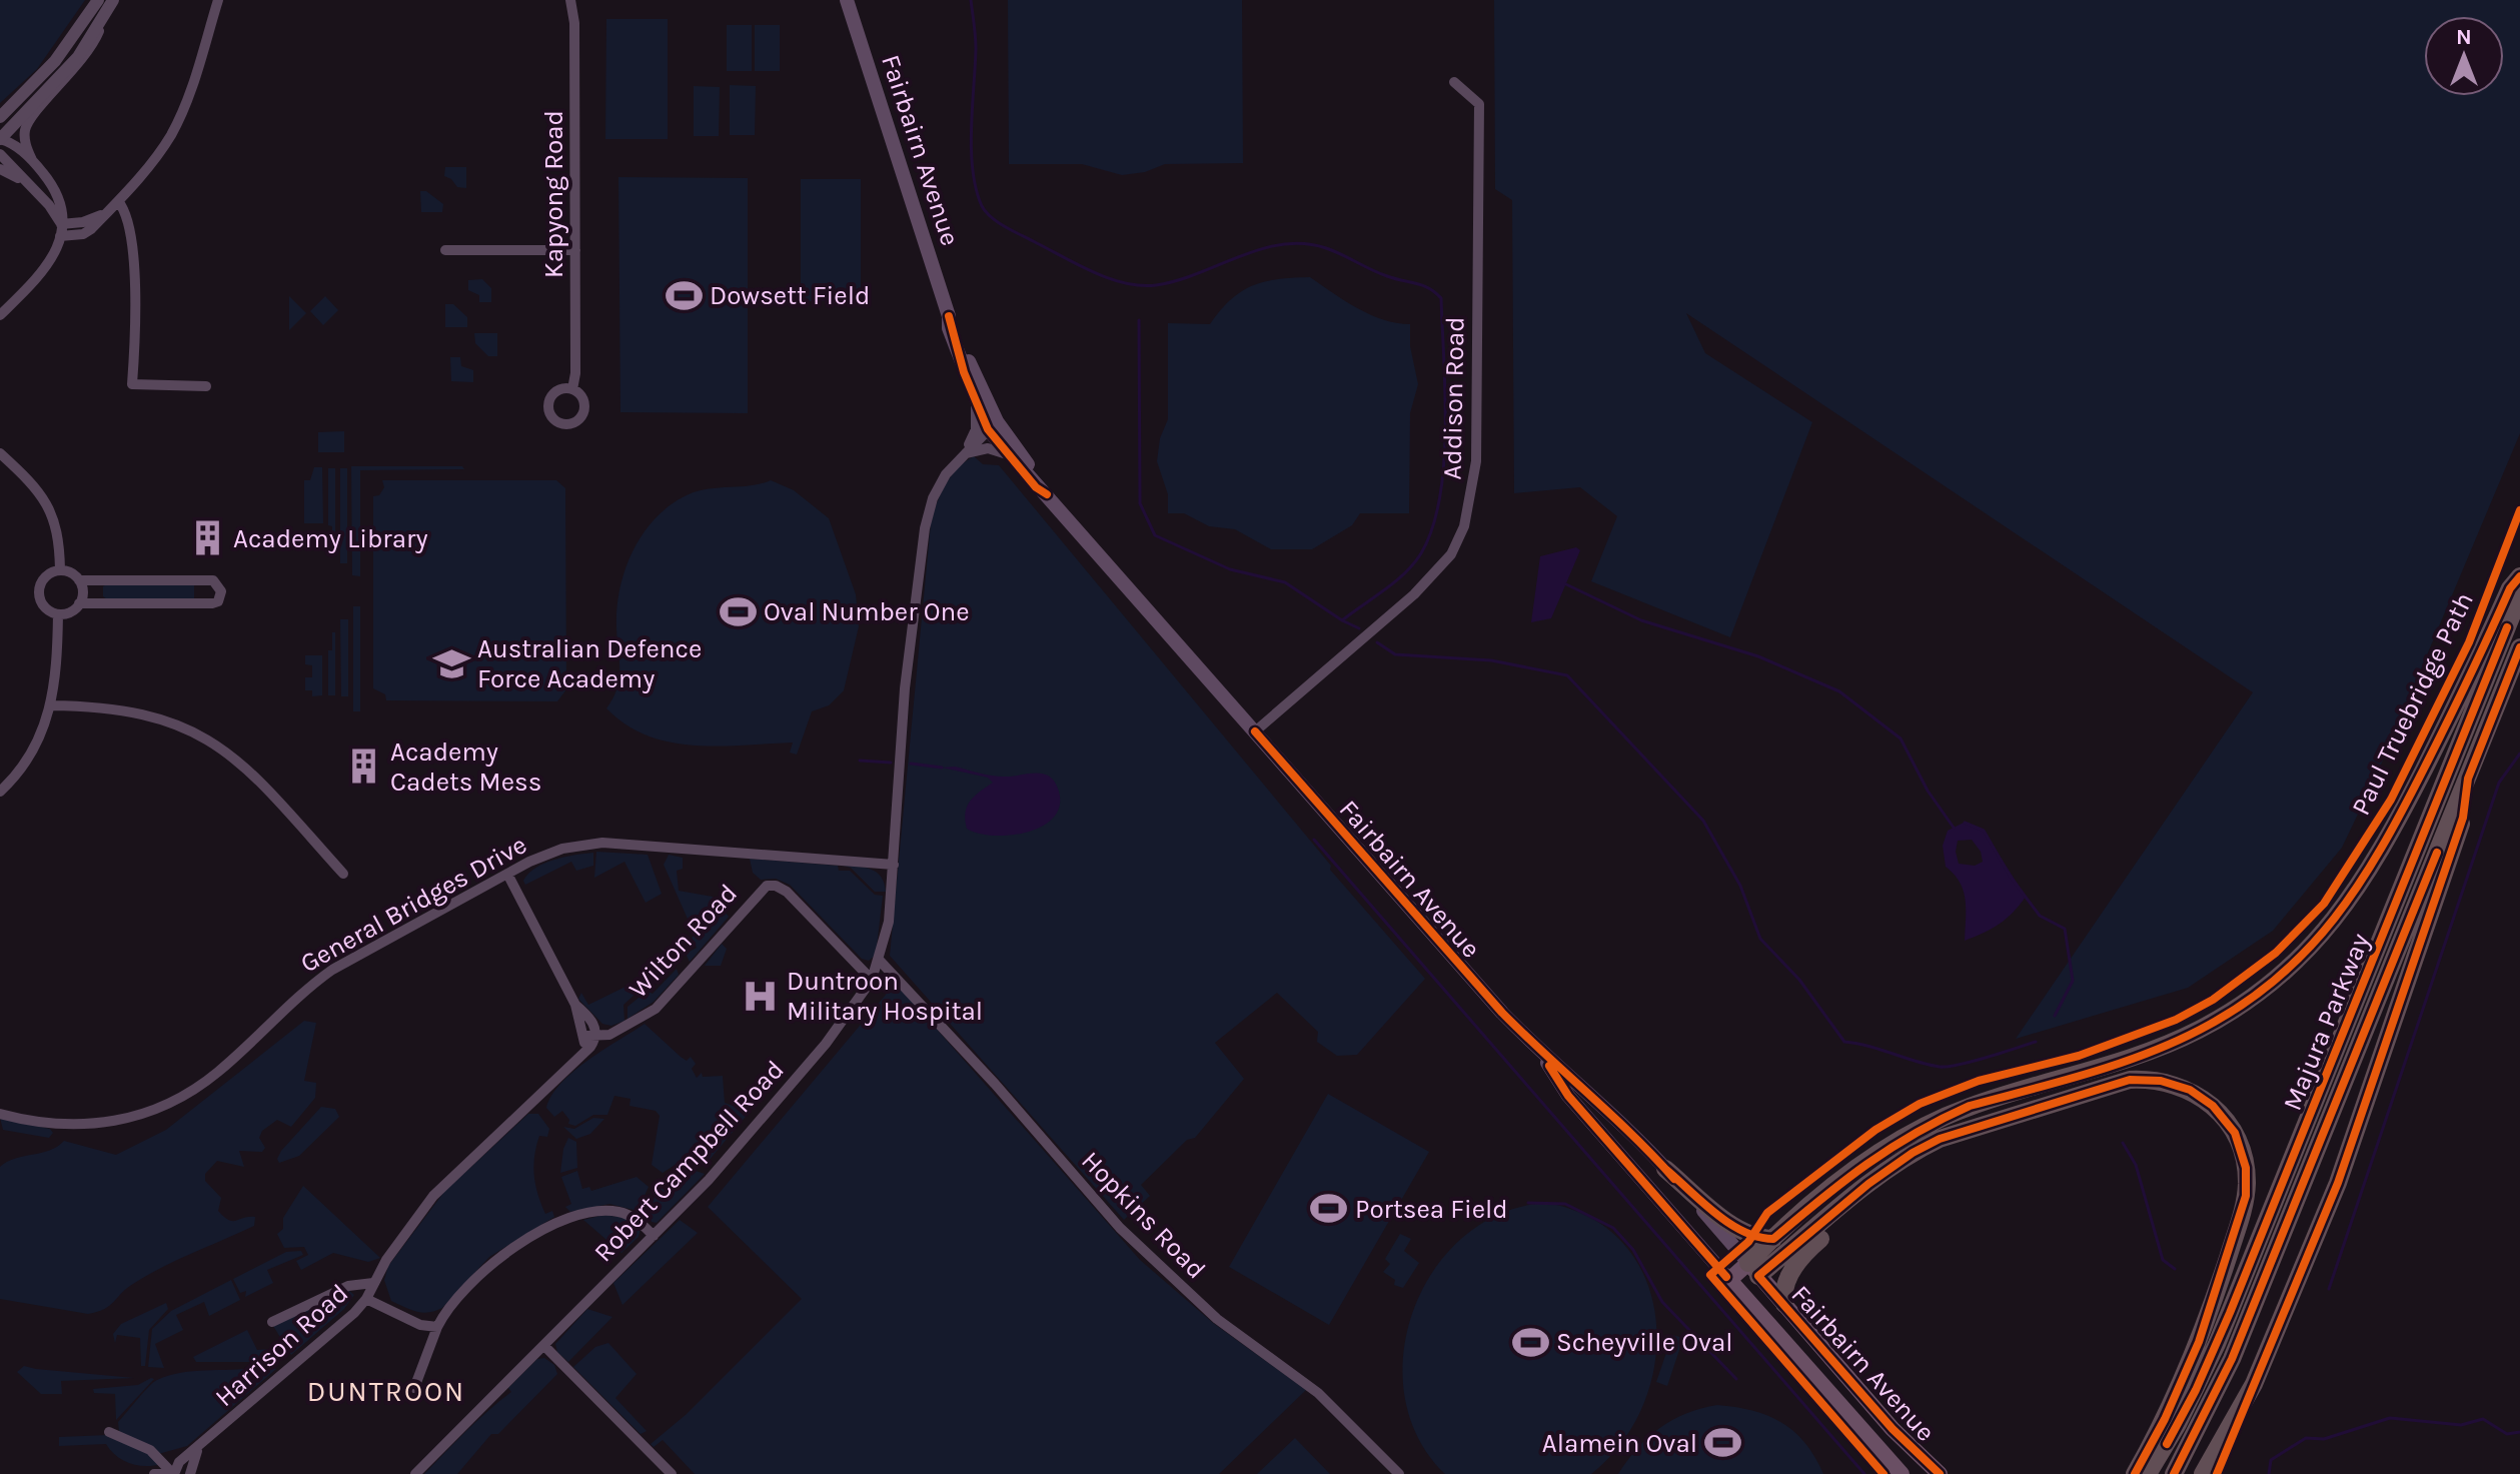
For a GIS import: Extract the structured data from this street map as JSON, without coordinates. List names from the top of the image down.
{
  "streets": {
    "highway": ["Majura Parkway"],
    "main road": ["Fairbairn Avenue"],
    "street": [
      "Kapyong Road",
      "Addison Road",
      "General Bridges Drive",
      "Wilton Road",
      "Robert Campbell Road",
      "Hopkins Road",
      "Harrison Road"
    ],
    "cycle path": ["Paul Truebridge Path"]
  },
  "crossings": [
    ["Fairbairn Avenue", "Addison Road"],
    ["Fairbairn Avenue", "Robert Campbell Road"],
    ["General Bridges Drive", "Robert Campbell Road"],
    ["Wilton Road", "Robert Campbell Road"],
    ["Wilton Road", "Harrison Road"],
    ["Robert Campbell Road", "Hopkins Road"]
  ],
  "districts": ["DUNTROON"],
  "places": {
    "sports": [
      "Dowsett Field",
      "Oval Number One",
      "Portsea Field",
      "Scheyville Oval",
      "Alamein Oval"
    ],
    "building": ["Academy Library", "Academy Cadets Mess"],
    "school or university": ["Australian Defence Force Academy"],
    "hospital": ["Duntroon Military Hospital"]
  },
  "north": "top"
}
